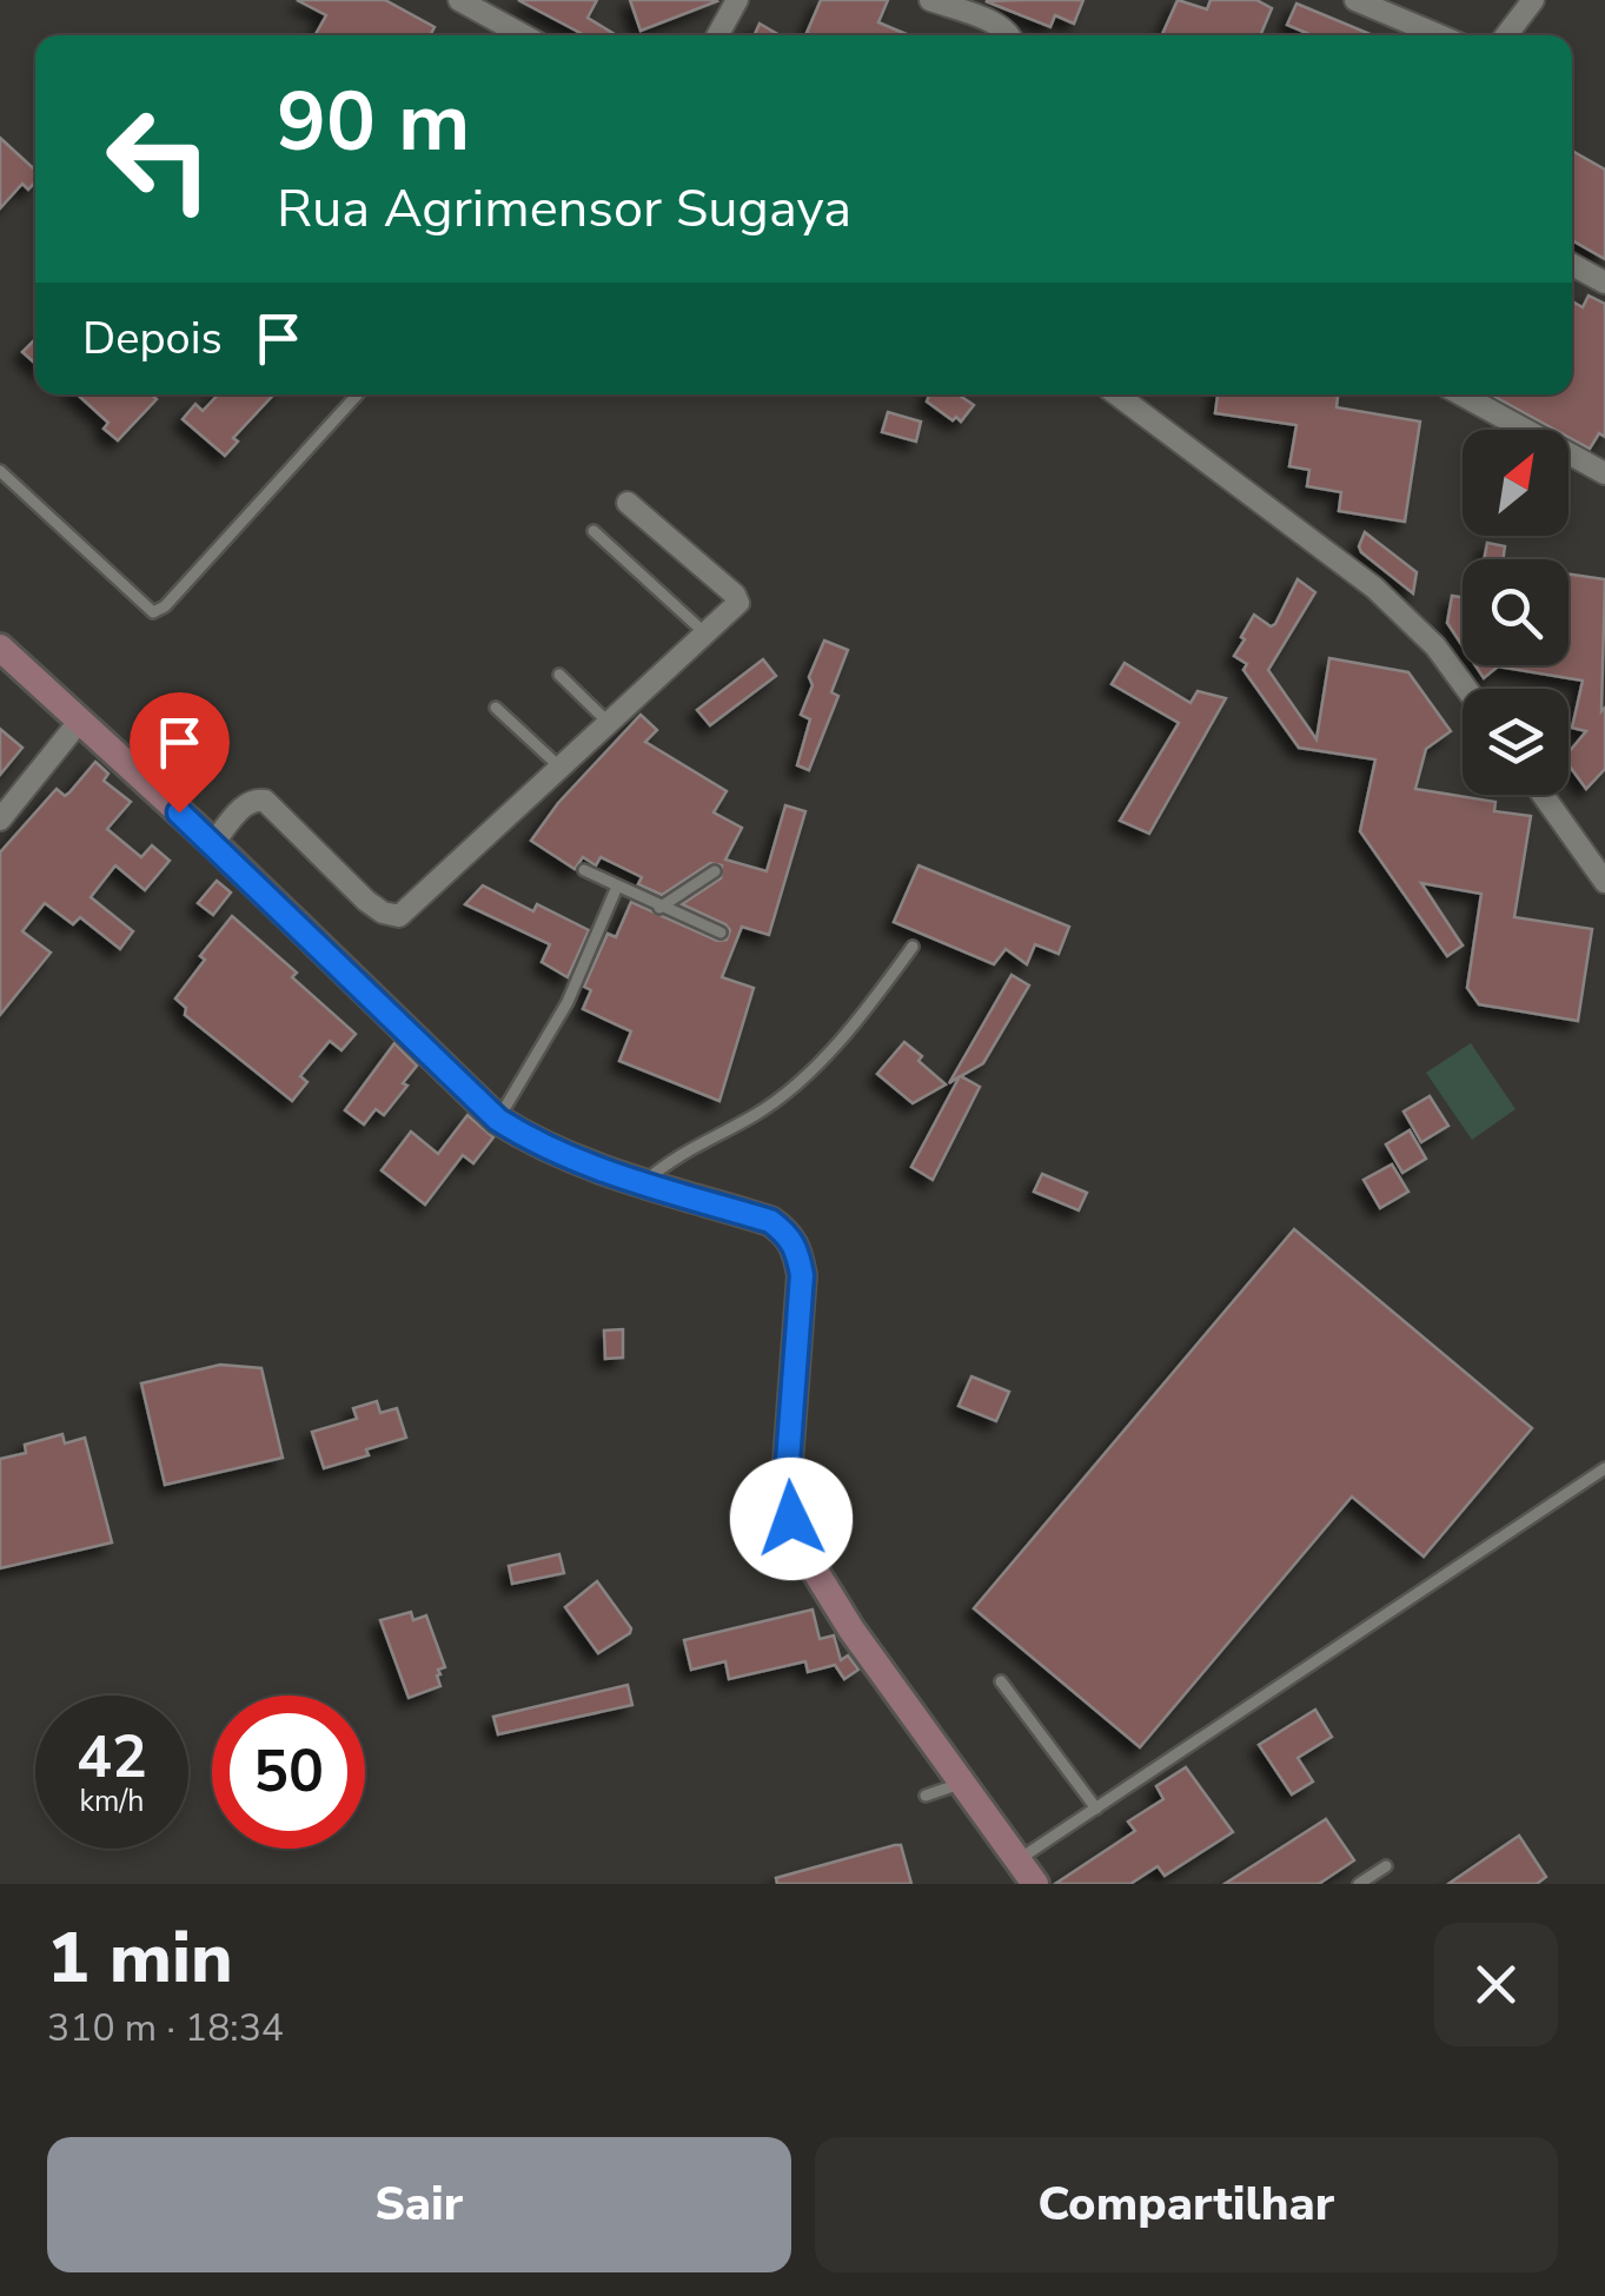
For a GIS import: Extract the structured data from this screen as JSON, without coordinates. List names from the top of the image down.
{
  "north": "top right",
  "page": {
    "turn": ["90 m", "Rua Agrimensor Sugaya"],
    "then": "Depois",
    "speed": "42 km/h",
    "limit": "50",
    "heading": ["1 min", "310 m · 18:34"],
    "buttons": ["Sair", "Compartilhar"]
  }
}
